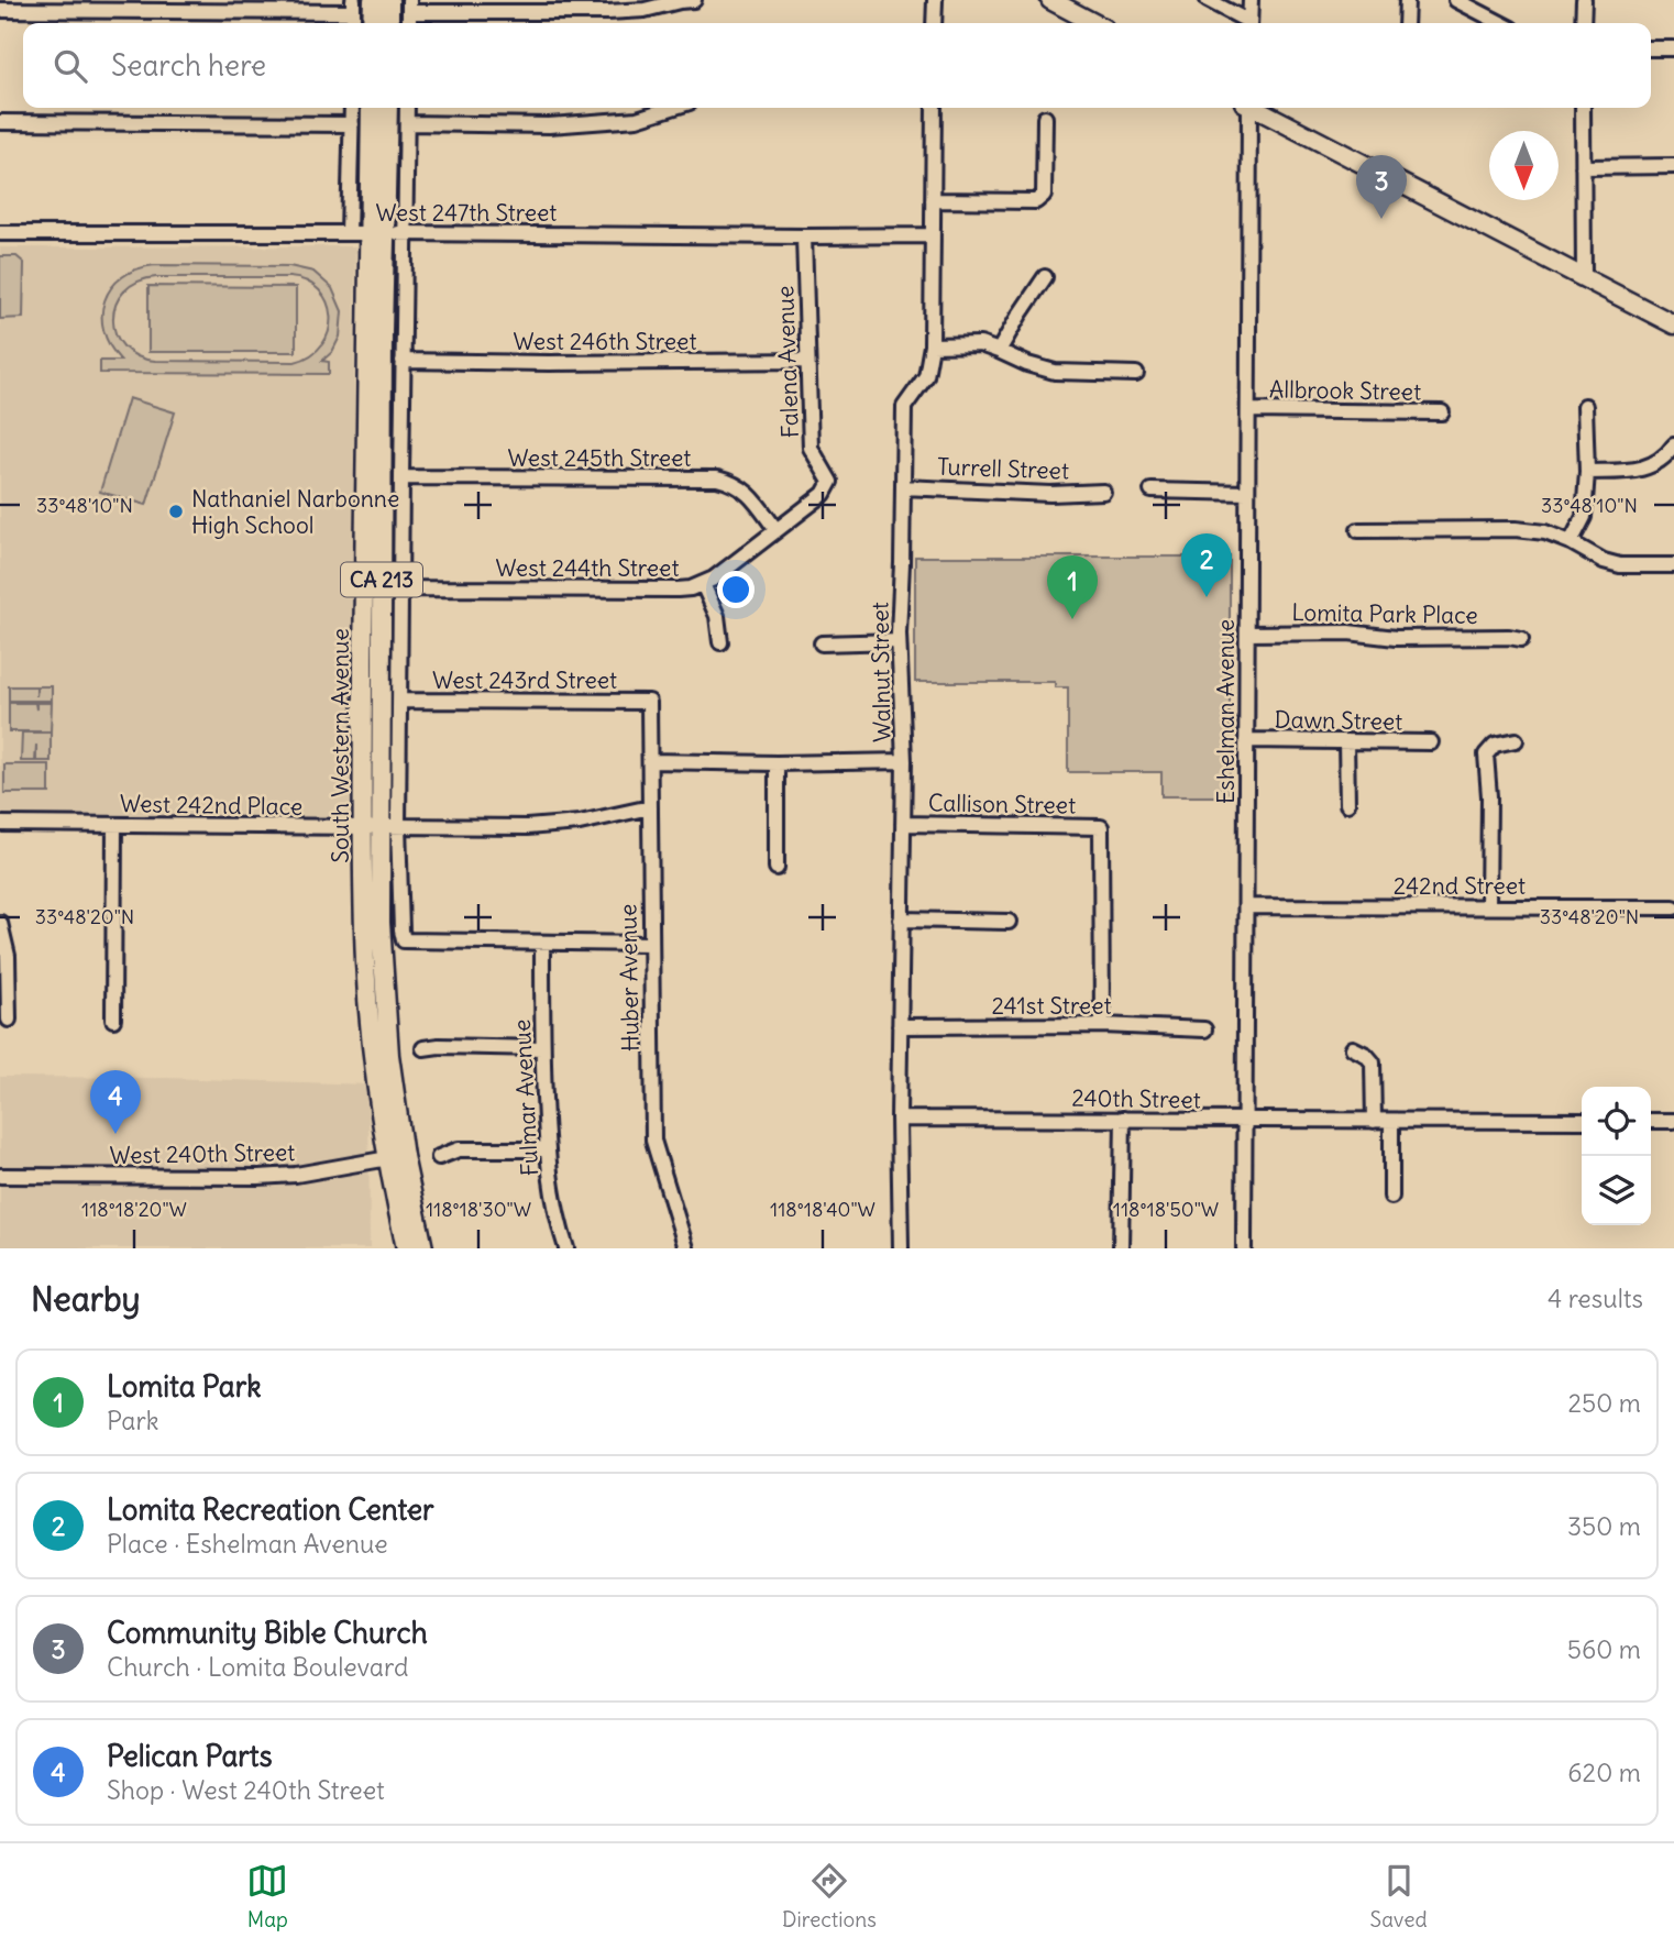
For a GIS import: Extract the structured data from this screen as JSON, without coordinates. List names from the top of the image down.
{
  "streets": {
    "main road": ["CA 213", "South Western Avenue"],
    "street": [
      "West 247th Street",
      "West 246th Street",
      "Falena Avenue",
      "Allbrook Street",
      "West 245th Street",
      "Turrell Street",
      "West 244th Street",
      "Lomita Park Place",
      "Walnut Street",
      "West 243rd Street",
      "Eshelman Avenue",
      "Dawn Street",
      "Callison Street",
      "West 242nd Place",
      "242nd Street",
      "Huber Avenue",
      "241st Street",
      "Fulmar Avenue",
      "240th Street",
      "West 240th Street"
    ]
  },
  "crossings": [
    ["West 247th Street", "Falena Avenue"],
    ["West 247th Street", "Walnut Street"],
    ["West 247th Street", "South Western Avenue"],
    ["West 246th Street", "Falena Avenue"],
    ["West 246th Street", "South Western Avenue"],
    ["Falena Avenue", "West 244th Street"],
    ["Allbrook Street", "Eshelman Avenue"],
    ["West 245th Street", "West 244th Street"],
    ["West 245th Street", "South Western Avenue"],
    ["Turrell Street", "Walnut Street"],
    ["West 244th Street", "South Western Avenue"],
    ["Lomita Park Place", "Eshelman Avenue"],
    ["Walnut Street", "Callison Street"],
    ["Walnut Street", "241st Street"],
    ["Walnut Street", "240th Street"],
    ["West 243rd Street", "South Western Avenue"],
    ["West 243rd Street", "Huber Avenue"],
    ["Eshelman Avenue", "Dawn Street"],
    ["Eshelman Avenue", "242nd Street"],
    ["Eshelman Avenue", "240th Street"],
    ["South Western Avenue", "West 242nd Place"],
    ["South Western Avenue", "Fulmar Avenue"],
    ["South Western Avenue", "West 240th Street"],
    ["Callison Street", "241st Street"],
    ["West 242nd Place", "Huber Avenue"]
  ],
  "places": ["Nathaniel Narbonne High School"],
  "north": "bottom",
  "page": {
    "search": "Search here",
    "pins": [
      "3",
      "2",
      "1",
      "4"
    ],
    "heading": ["Nearby", "4 results"],
    "list": [
      {
        "mark": "1",
        "name": "Lomita Park",
        "note": "Park",
        "value": "250 m"
      },
      {
        "mark": "2",
        "name": "Lomita Recreation Center",
        "note": "Place · Eshelman Avenue",
        "value": "350 m"
      },
      {
        "mark": "3",
        "name": "Community Bible Church",
        "note": "Church · Lomita Boulevard",
        "value": "560 m"
      },
      {
        "mark": "4",
        "name": "Pelican Parts",
        "note": "Shop · West 240th Street",
        "value": "620 m"
      }
    ],
    "nav": ["Map", "Directions", "Saved"]
  },
  "coordinates": [
    "33°48'10\"N",
    "33°48'20\"N",
    "118°18'20\"W",
    "118°18'30\"W",
    "118°18'40\"W",
    "118°18'50\"W"
  ]
}
